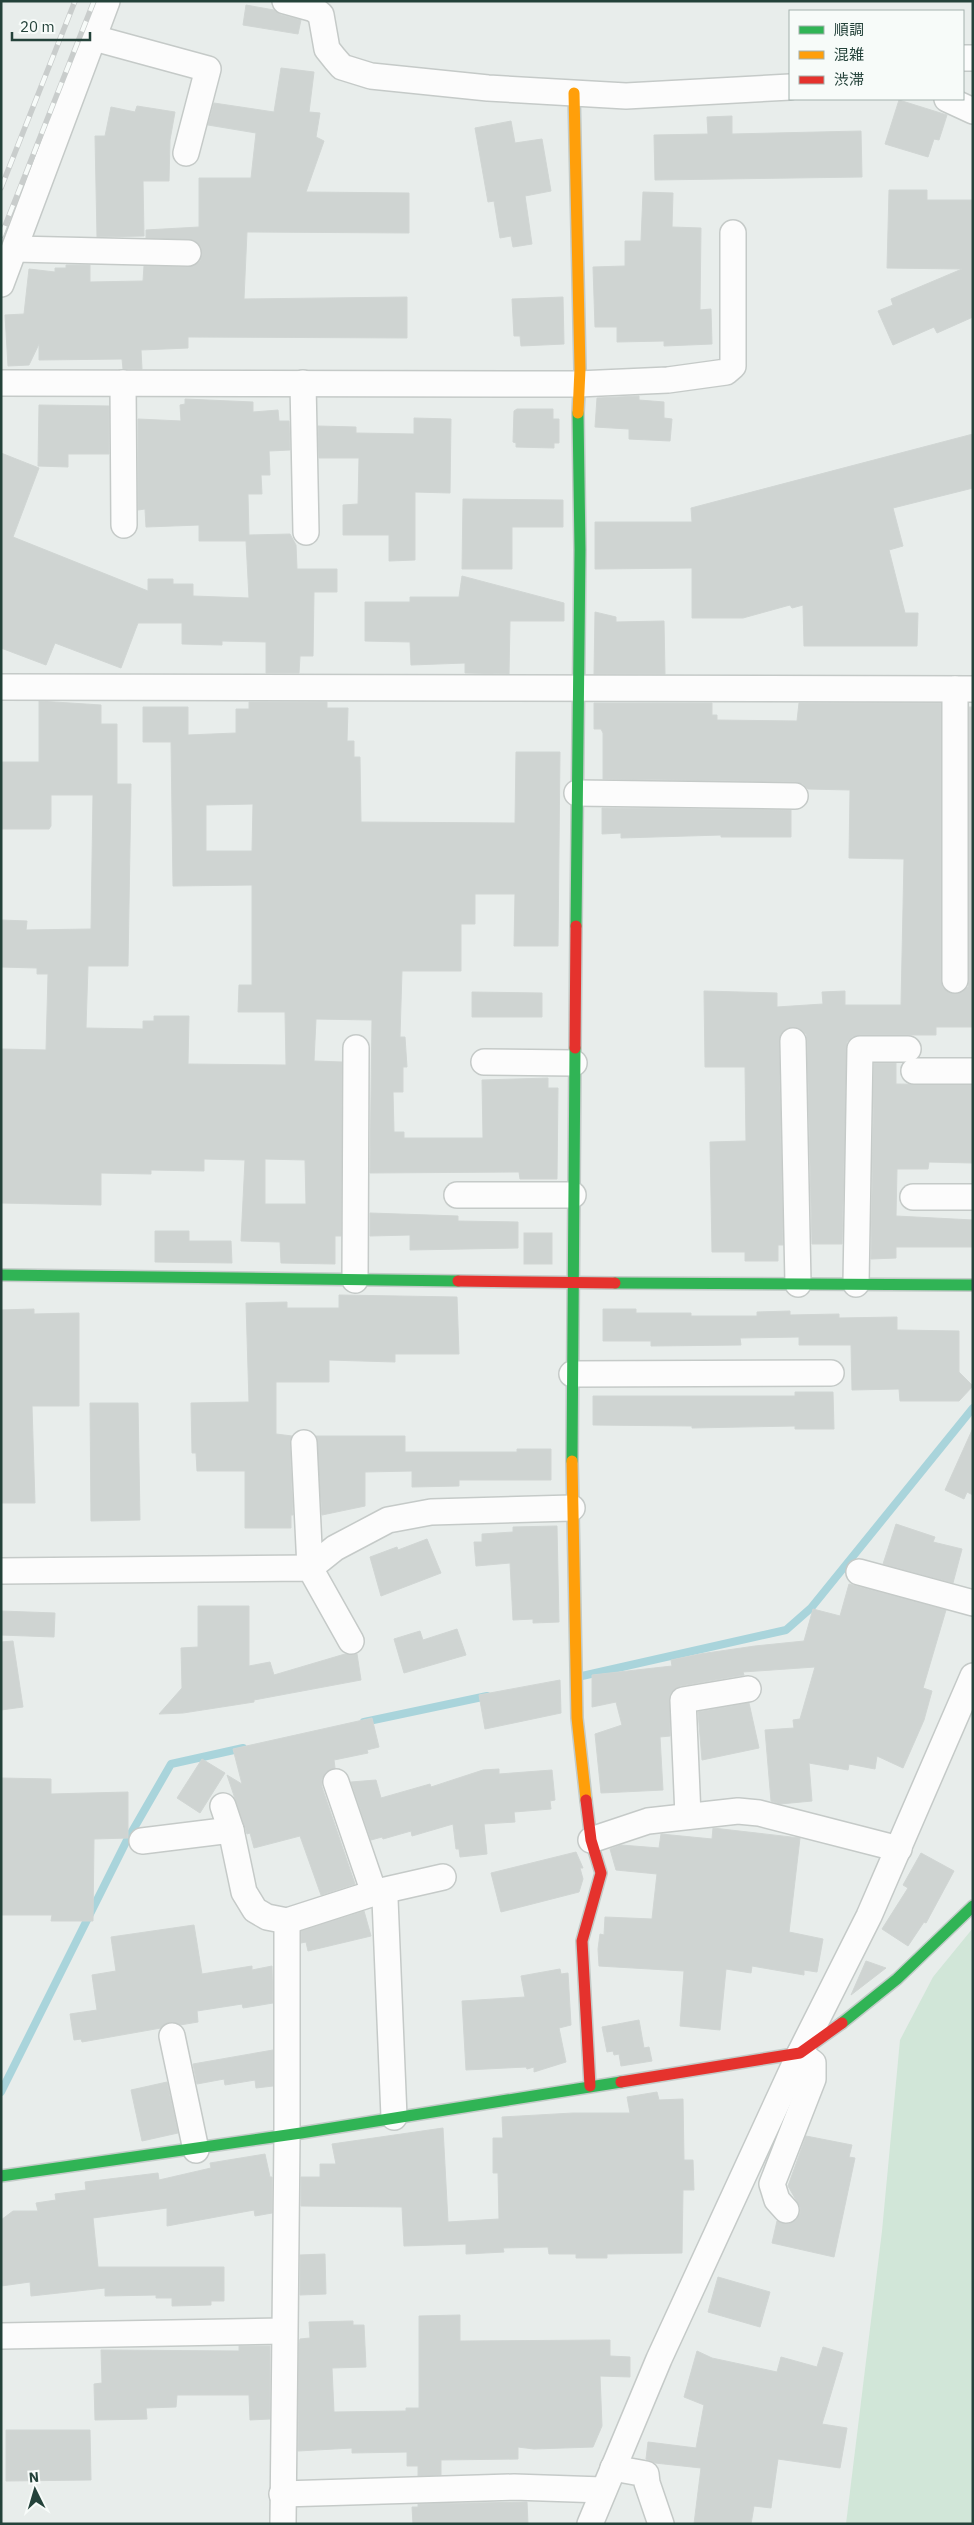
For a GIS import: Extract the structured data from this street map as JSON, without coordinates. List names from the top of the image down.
{
  "legend": ["順調", "混雑", "渋滞"],
  "scale_bar": "20 m",
  "north": "top"
}
